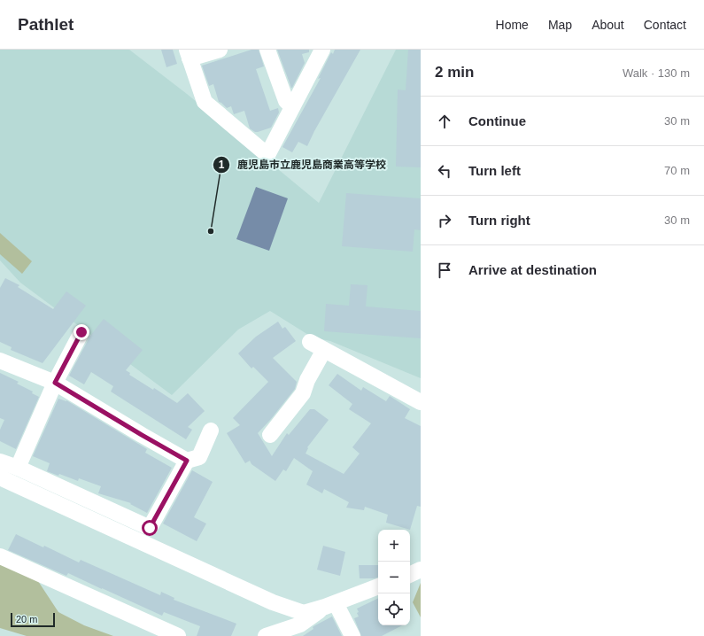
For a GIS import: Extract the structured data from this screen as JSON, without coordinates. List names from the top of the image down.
{
  "places": ["鹿児島市立鹿児島商業高等学校"],
  "scale_bar": "20 m",
  "page": {
    "header": "Pathlet",
    "nav": [
      "Home",
      "Map",
      "About",
      "Contact"
    ],
    "heading": ["2 min", "Walk · 130 m"],
    "list": [
      ["Continue", "30 m"],
      ["Turn left", "70 m"],
      ["Turn right", "30 m"],
      "Arrive at destination"
    ],
    "map_buttons": ["+", "−"],
    "scale": "20 m"
  }
}
